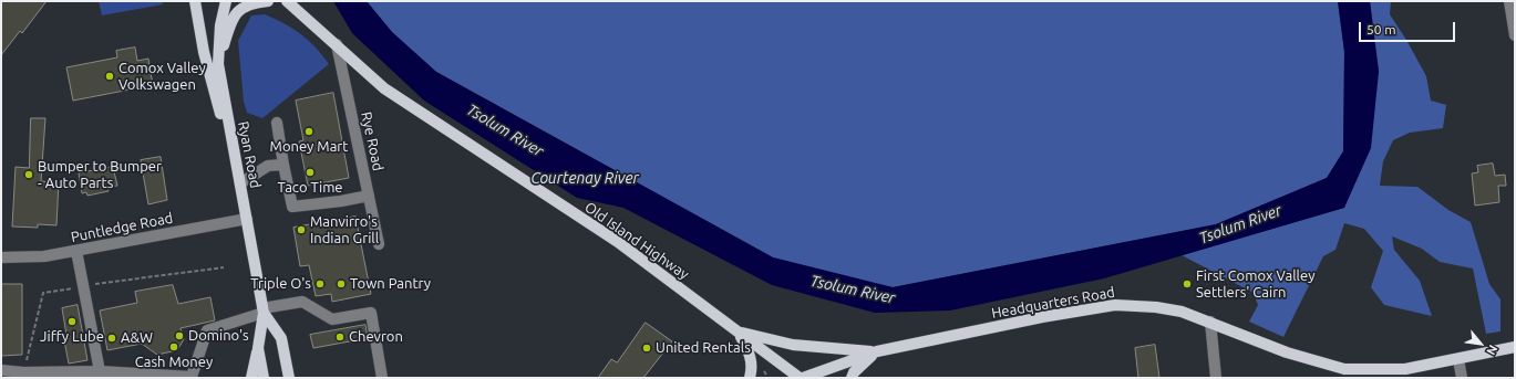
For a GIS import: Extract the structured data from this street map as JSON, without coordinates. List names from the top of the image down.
{
  "streets": {
    "main road": ["Ryan Road", "Old Island Highway", "Headquarters Road"],
    "street": ["Rye Road", "Puntledge Road"]
  },
  "crossings": [
    ["Rye Road", "Old Island Highway"],
    ["Ryan Road", "Puntledge Road"]
  ],
  "water": ["Tsolum River", "Courtenay River"],
  "places": [
    "Comox Valley Volkswagen",
    "Money Mart",
    "Taco Time",
    "Bumper to Bumper - Auto Parts",
    "Manvirro's Indian Grill",
    "Triple O's",
    "Town Pantry",
    "First Comox Valley Settlers' Cairn",
    "Jiffy Lube",
    "Domino's",
    "Chevron",
    "A&W",
    "Cash Money",
    "United Rentals"
  ],
  "scale_bar": "50 m",
  "north": "bottom right"
}
